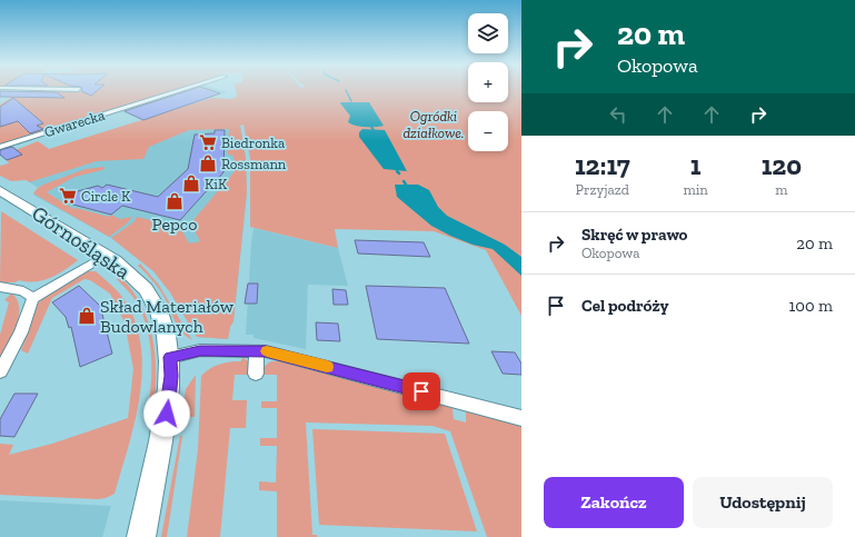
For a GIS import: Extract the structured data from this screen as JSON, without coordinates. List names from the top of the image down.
{
  "streets": {
    "street": ["Gwarecka", "Górnośląska"]
  },
  "parks": ["Ogródki działkowe."],
  "places": {
    "supermarket": ["Biedronka", "Circle K"],
    "shop": [
      "Rossmann",
      "KiK",
      "Pepco",
      "Skład Materiałów Budowlanych"
    ]
  },
  "page": {
    "turn": ["20 m", "Okopowa"],
    "map_buttons": ["+", "−"],
    "eta": [
      "12:17",
      "Przyjazd",
      "1",
      "min",
      "120",
      "m"
    ],
    "list": [
      {
        "name": "Skręć w prawo",
        "note": "Okopowa",
        "value": "20 m"
      },
      {
        "name": "Cel podróży",
        "value": "100 m"
      }
    ],
    "buttons": ["Zakończ", "Udostępnij"]
  }
}
